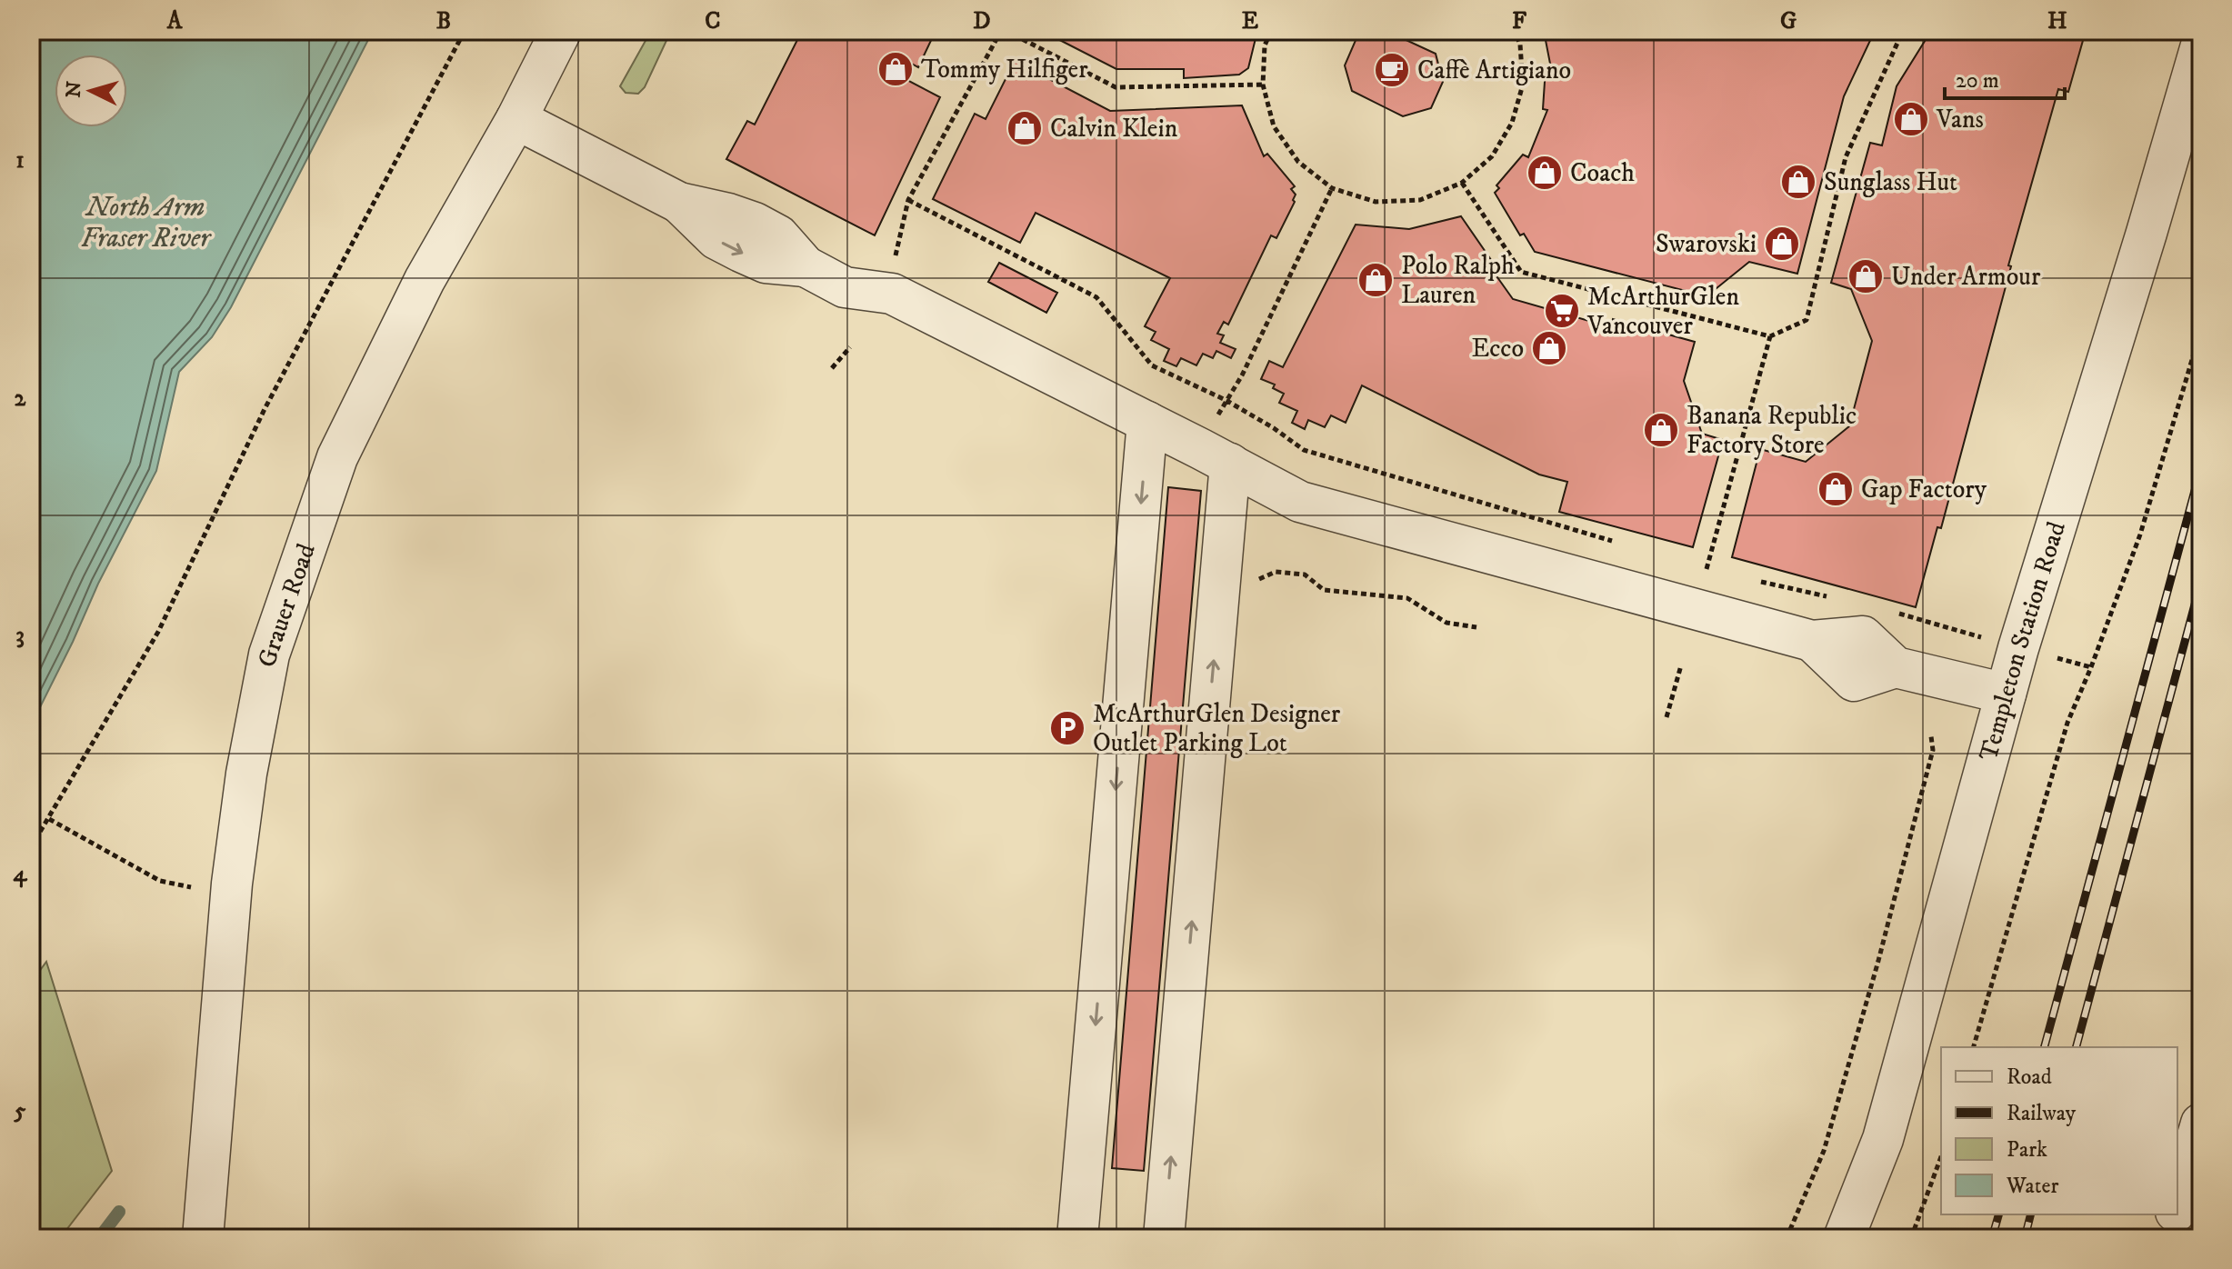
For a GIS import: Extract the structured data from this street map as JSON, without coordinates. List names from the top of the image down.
{
  "streets": {
    "street": ["Grauer Road", "Templeton Station Road"]
  },
  "water": ["North Arm Fraser River"],
  "places": {
    "shop": [
      "Tommy Hilfiger",
      "Vans",
      "Calvin Klein",
      "Coach",
      "Sunglass Hut",
      "Swarovski",
      "Under Armour",
      "Polo Ralph Lauren",
      "Ecco",
      "Banana Republic Factory Store",
      "Gap Factory"
    ],
    "cafe": ["Caffè Artigiano"],
    "supermarket": ["McArthurGlen Vancouver"],
    "parking": ["McArthurGlen Designer Outlet Parking Lot"]
  },
  "legend": [
    "Road",
    "Railway",
    "Park",
    "Water"
  ],
  "scale_bar": "20 m",
  "north": "left",
  "grid": {
    "columns": [
      "A",
      "B",
      "C",
      "D",
      "E",
      "F",
      "G",
      "H"
    ],
    "rows": [
      "1",
      "2",
      "3",
      "4",
      "5"
    ]
  }
}
